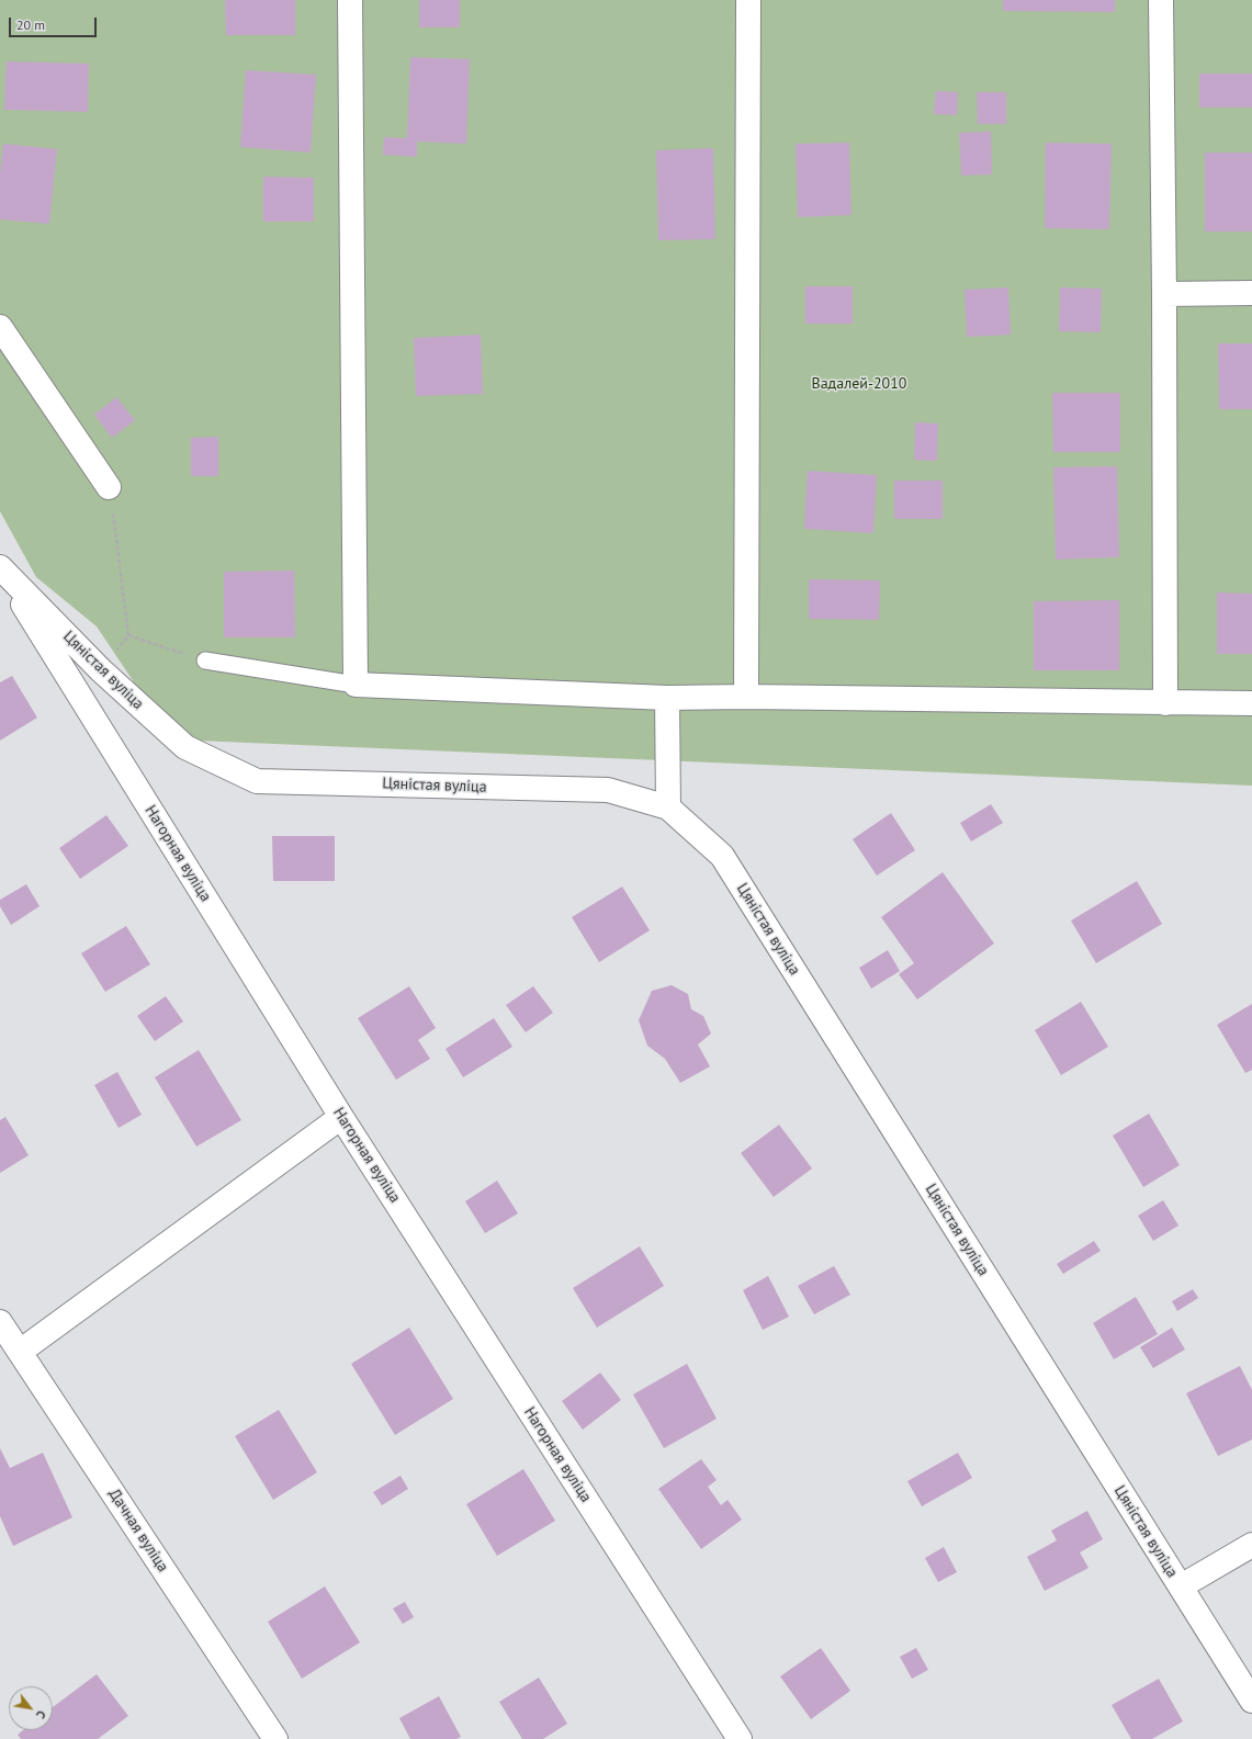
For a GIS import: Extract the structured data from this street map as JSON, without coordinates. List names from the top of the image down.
{
  "streets": {
    "street": ["Цяністая вуліца", "Нагорная вуліца", "Дачная вуліца"]
  },
  "crossings": [
    ["Цяністая вуліца", "Нагорная вуліца"]
  ],
  "parks": ["Вадалей-2010"],
  "scale_bar": "20 m",
  "north": "bottom right"
}
